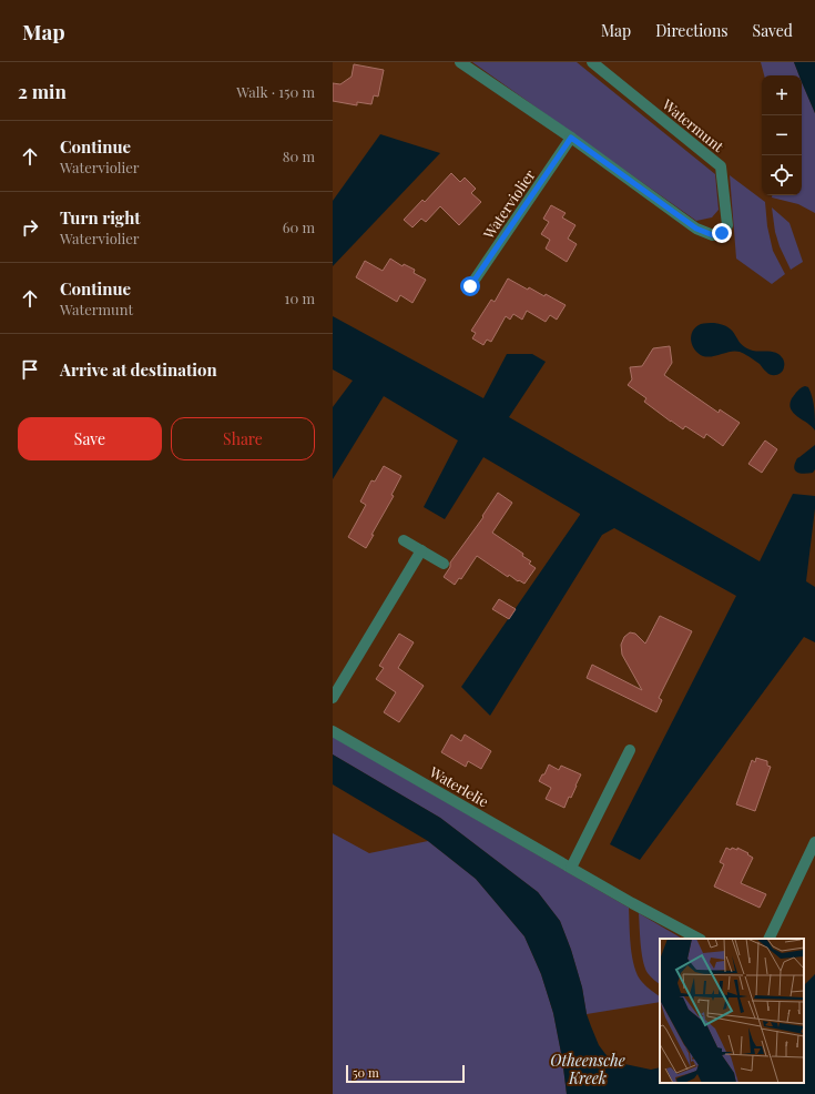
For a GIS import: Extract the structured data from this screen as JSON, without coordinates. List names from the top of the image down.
{
  "streets": {
    "street": ["Watermunt", "Waterviolier", "Waterlelie"]
  },
  "crossings": [
    ["Watermunt", "Waterviolier"]
  ],
  "water": ["Otheensche Kreek"],
  "scale_bar": "50 m",
  "page": {
    "header": "Map",
    "nav": ["Map", "Directions", "Saved"],
    "heading": ["2 min", "Walk · 150 m"],
    "map_buttons": ["+", "−"],
    "list": [
      ["Continue", "Waterviolier", "80 m"],
      ["Turn right", "Waterviolier", "60 m"],
      ["Continue", "Watermunt", "10 m"],
      "Arrive at destination"
    ],
    "buttons": ["Save", "Share"],
    "scale": "50 m"
  }
}
